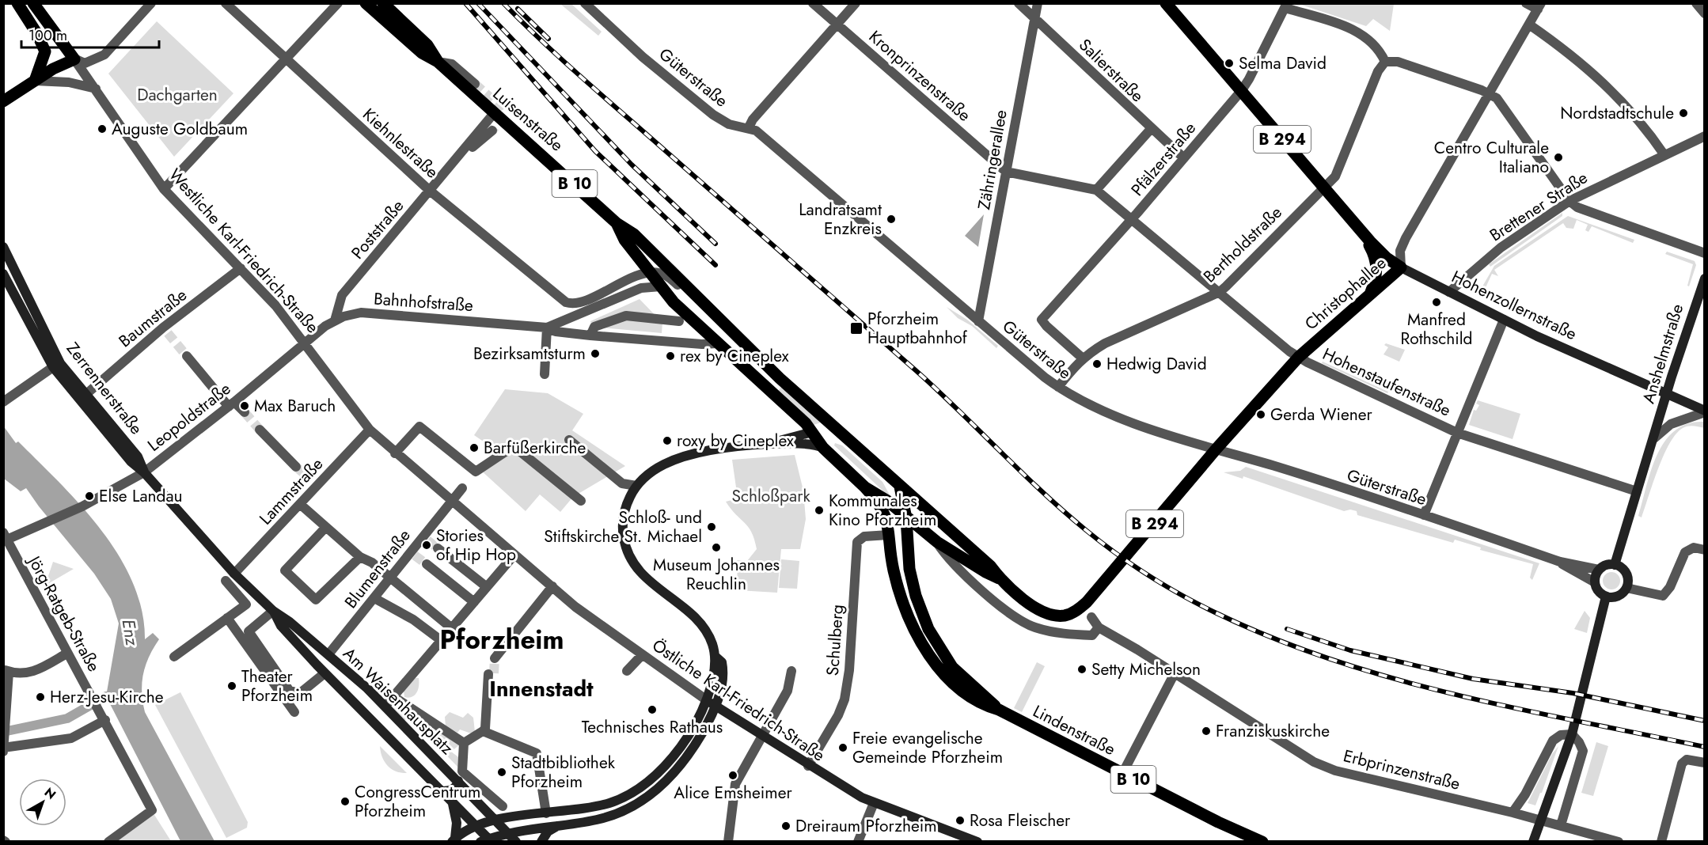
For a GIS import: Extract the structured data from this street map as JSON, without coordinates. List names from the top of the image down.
{
  "streets": {
    "main road": [
      "Luisenstraße",
      "B 294",
      "B 10",
      "Westliche Karl-Friedrich-Straße",
      "Christophallee",
      "Hohenzollernstraße",
      "Anshelmstraße",
      "Zerrennerstraße",
      "Östliche Karl-Friedrich-Straße",
      "Am Waisenhausplatz",
      "Lindenstraße"
    ],
    "street": [
      "Salierstraße",
      "Kronprinzenstraße",
      "Güterstraße",
      "Kiehnlestraße",
      "Pfälzerstraße",
      "Zähringerallee",
      "Brettener Straße",
      "Poststraße",
      "Bertholdstraße",
      "Bahnhofstraße",
      "Baumstraße",
      "Hohenstaufenstraße",
      "Leopoldstraße",
      "Lammstraße",
      "Blumenstraße",
      "Jörg-Ratgeb-Straße",
      "Schulberg",
      "Erbprinzenstraße"
    ]
  },
  "crossings": [
    ["Salierstraße", "Pfälzerstraße"],
    ["Salierstraße", "Zähringerallee"],
    ["Kronprinzenstraße", "Zähringerallee"],
    ["Kronprinzenstraße", "Hohenstaufenstraße"],
    ["Güterstraße", "Pfälzerstraße"],
    ["Güterstraße", "Zähringerallee"],
    ["Güterstraße", "Bertholdstraße"],
    ["Güterstraße", "Christophallee"],
    ["Güterstraße", "Anshelmstraße"],
    ["Luisenstraße", "Kiehnlestraße"],
    ["Luisenstraße", "B 10"],
    ["Luisenstraße", "Poststraße"],
    ["B 294", "B 10"],
    ["B 294", "Christophallee"],
    ["B 294", "Lindenstraße"],
    ["Kiehnlestraße", "B 10"],
    ["Kiehnlestraße", "Poststraße"],
    ["Pfälzerstraße", "Hohenzollernstraße"],
    ["Pfälzerstraße", "Hohenstaufenstraße"],
    ["Zähringerallee", "Hohenstaufenstraße"],
    ["B 10", "Bahnhofstraße"],
    ["B 10", "Lindenstraße"],
    ["Brettener Straße", "Hohenzollernstraße"],
    ["Poststraße", "Bahnhofstraße"],
    ["Bertholdstraße", "Hohenzollernstraße"],
    ["Bertholdstraße", "Hohenstaufenstraße"],
    ["Westliche Karl-Friedrich-Straße", "Bahnhofstraße"],
    ["Westliche Karl-Friedrich-Straße", "Baumstraße"],
    ["Westliche Karl-Friedrich-Straße", "Leopoldstraße"],
    ["Westliche Karl-Friedrich-Straße", "Lammstraße"],
    ["Westliche Karl-Friedrich-Straße", "Blumenstraße"],
    ["Westliche Karl-Friedrich-Straße", "Östliche Karl-Friedrich-Straße"],
    ["Christophallee", "Hohenzollernstraße"],
    ["Christophallee", "Hohenstaufenstraße"],
    ["Bahnhofstraße", "Leopoldstraße"],
    ["Hohenzollernstraße", "Anshelmstraße"],
    ["Baumstraße", "Zerrennerstraße"],
    ["Anshelmstraße", "Hohenstaufenstraße"],
    ["Zerrennerstraße", "Leopoldstraße"],
    ["Zerrennerstraße", "Lammstraße"],
    ["Zerrennerstraße", "Am Waisenhausplatz"],
    ["Leopoldstraße", "Jörg-Ratgeb-Straße"],
    ["Lammstraße", "Am Waisenhausplatz"],
    ["Blumenstraße", "Am Waisenhausplatz"],
    ["Schulberg", "Östliche Karl-Friedrich-Straße"],
    ["Schulberg", "Lindenstraße"]
  ],
  "districts": ["Pforzheim", "Innenstadt"],
  "water": ["Enz"],
  "parks": ["Dachgarten", "Schloßpark"],
  "places": {
    "other": [
      "Selma David",
      "Nordstadtschule",
      "Auguste Goldbaum",
      "Centro Culturale Italiano",
      "Landratsamt Enzkreis",
      "Manfred Rothschild",
      "Bezirksamtsturm",
      "rex by Cineplex",
      "Hedwig David",
      "Max Baruch",
      "Gerda Wiener",
      "roxy by Cineplex",
      "Barfüßerkirche",
      "Else Landau",
      "Kommunales Kino Pforzheim",
      "Schloß- und Stiftskirche St. Michael",
      "Stories of Hip Hop",
      "Museum Johannes Reuchlin",
      "Setty Michelson",
      "Theater Pforzheim",
      "Herz-Jesu-Kirche",
      "Technisches Rathaus",
      "Franziskuskirche",
      "Freie evangelische Gemeinde Pforzheim",
      "Stadtbibliothek Pforzheim",
      "Alice Emsheimer",
      "CongressCentrum Pforzheim",
      "Rosa Fleischer",
      "Dreiraum Pforzheim"
    ],
    "transit": ["Pforzheim Hauptbahnhof"]
  },
  "scale_bar": "100 m",
  "north": "top right"
}
